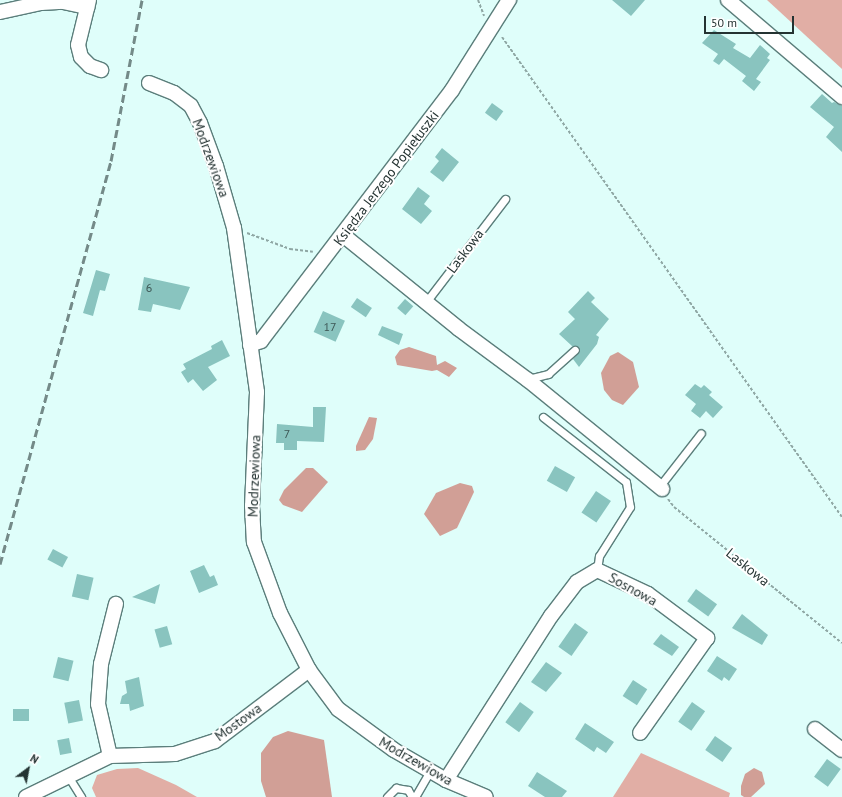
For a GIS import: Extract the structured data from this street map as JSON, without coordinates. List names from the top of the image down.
{
  "streets": {
    "street": [
      "Modrzewiowa",
      "Księdza Jerzego Popiełuszki",
      "Sosnowa",
      "Mostowa"
    ],
    "lane": ["Laskowa"]
  },
  "crossings": [
    ["Modrzewiowa", "Księdza Jerzego Popiełuszki"],
    ["Modrzewiowa", "Sosnowa"],
    ["Modrzewiowa", "Mostowa"]
  ],
  "house_numbers": ["6", "17", "7"],
  "scale_bar": "50 m",
  "north": "top right"
}
